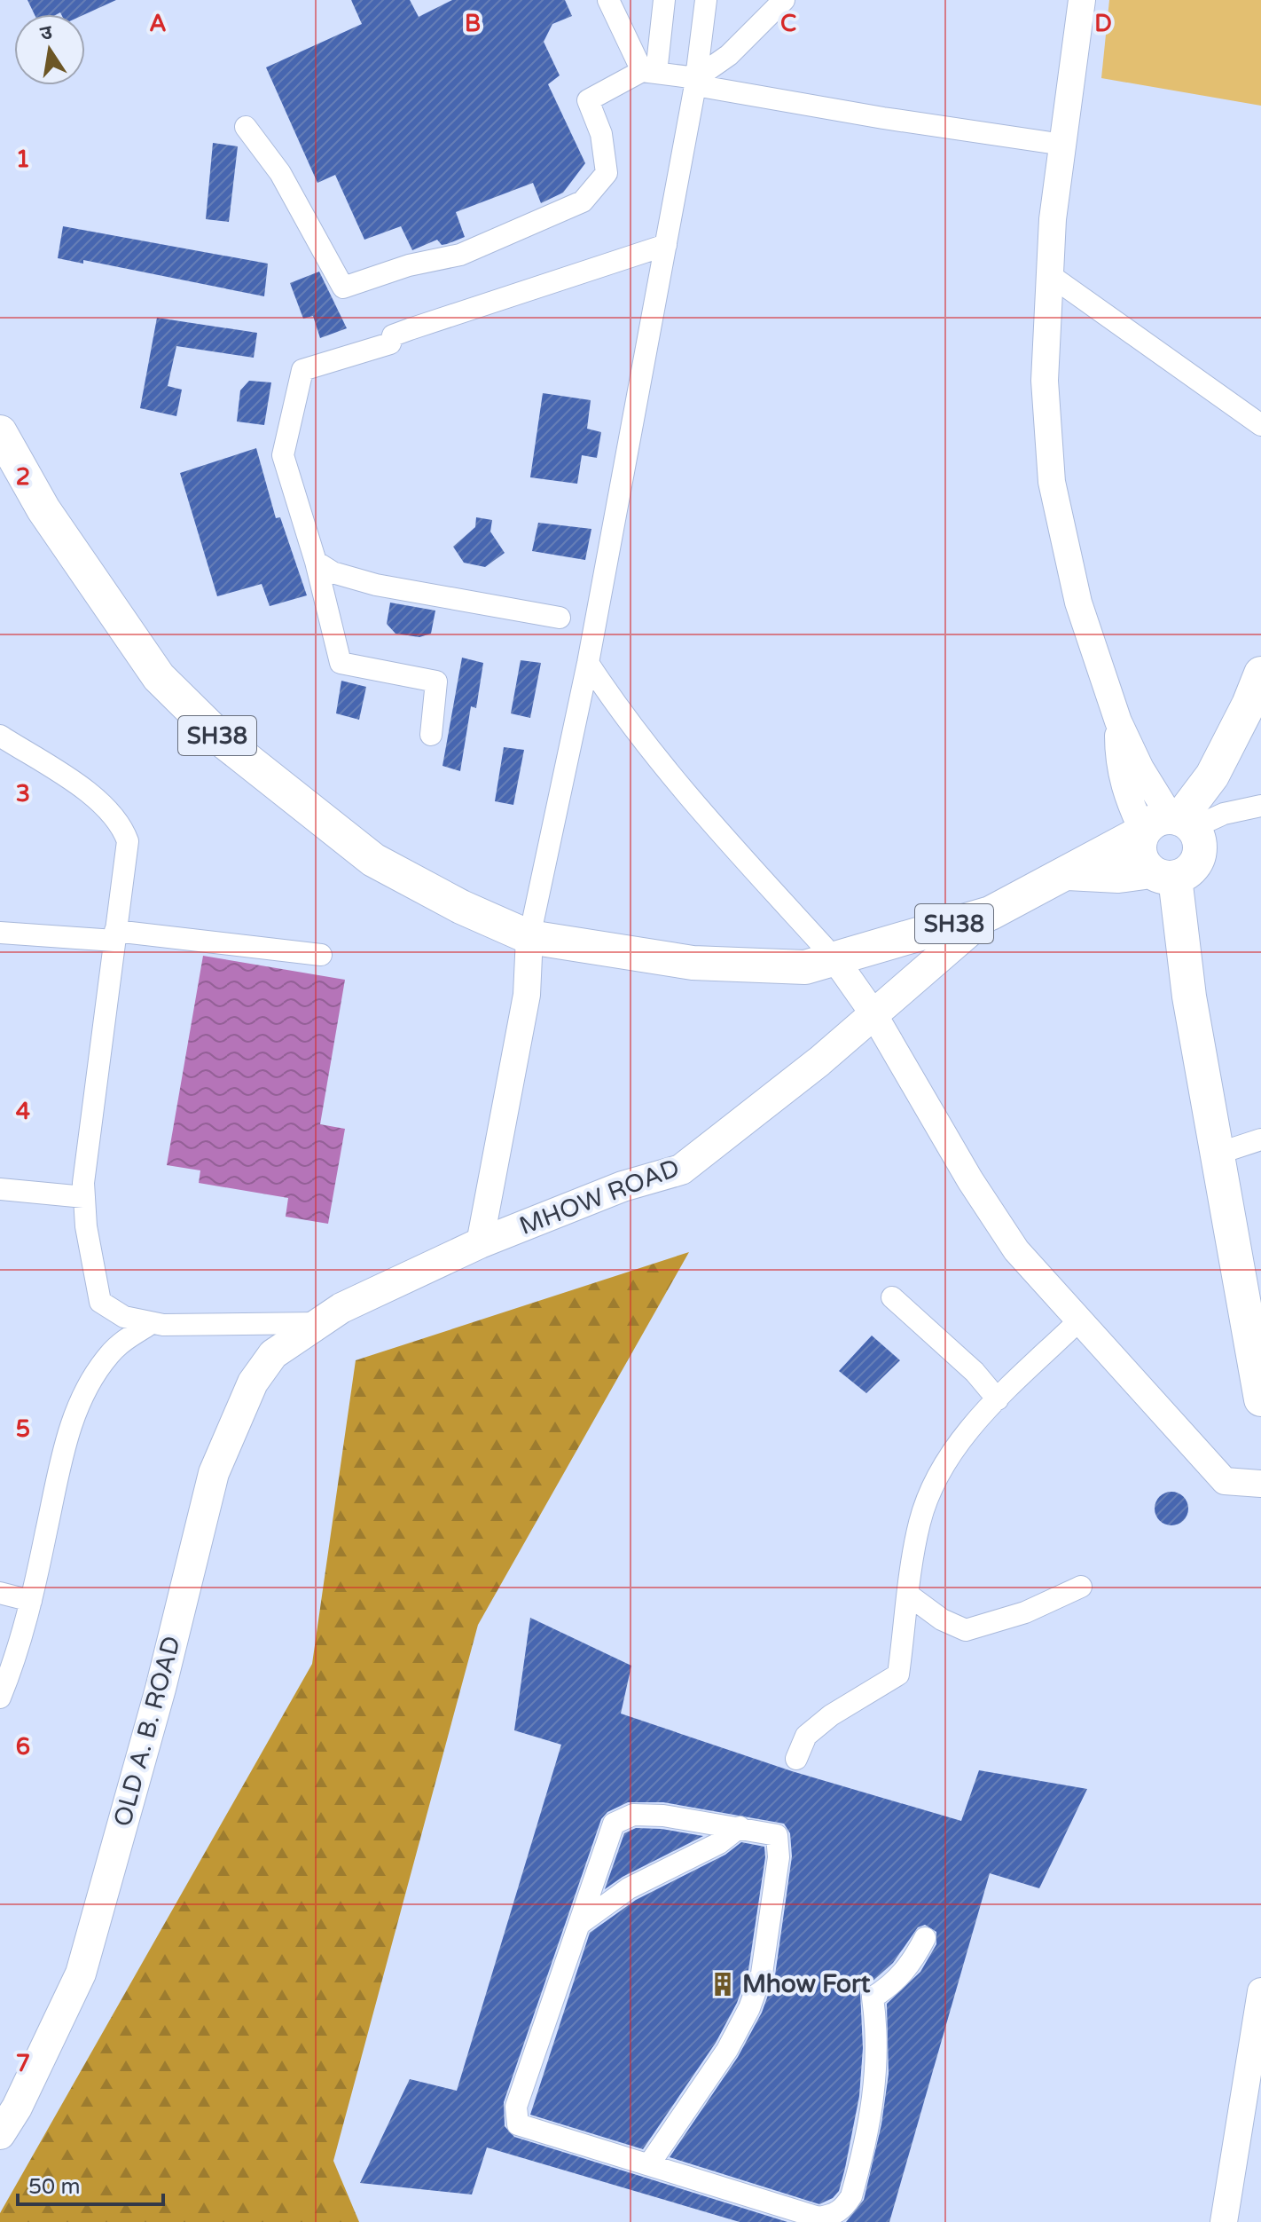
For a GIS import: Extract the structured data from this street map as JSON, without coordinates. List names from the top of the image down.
{
  "streets": {
    "main road": ["SH38", "MHOW ROAD", "OLD A. B. ROAD"]
  },
  "crossings": [
    ["SH38", "MHOW ROAD"],
    ["MHOW ROAD", "OLD A. B. ROAD"]
  ],
  "places": {
    "building": ["Mhow Fort"]
  },
  "scale_bar": "50 m",
  "north": "top",
  "grid": {
    "columns": [
      "A",
      "B",
      "C",
      "D"
    ],
    "rows": [
      "1",
      "2",
      "3",
      "4",
      "5",
      "6",
      "7"
    ]
  }
}
